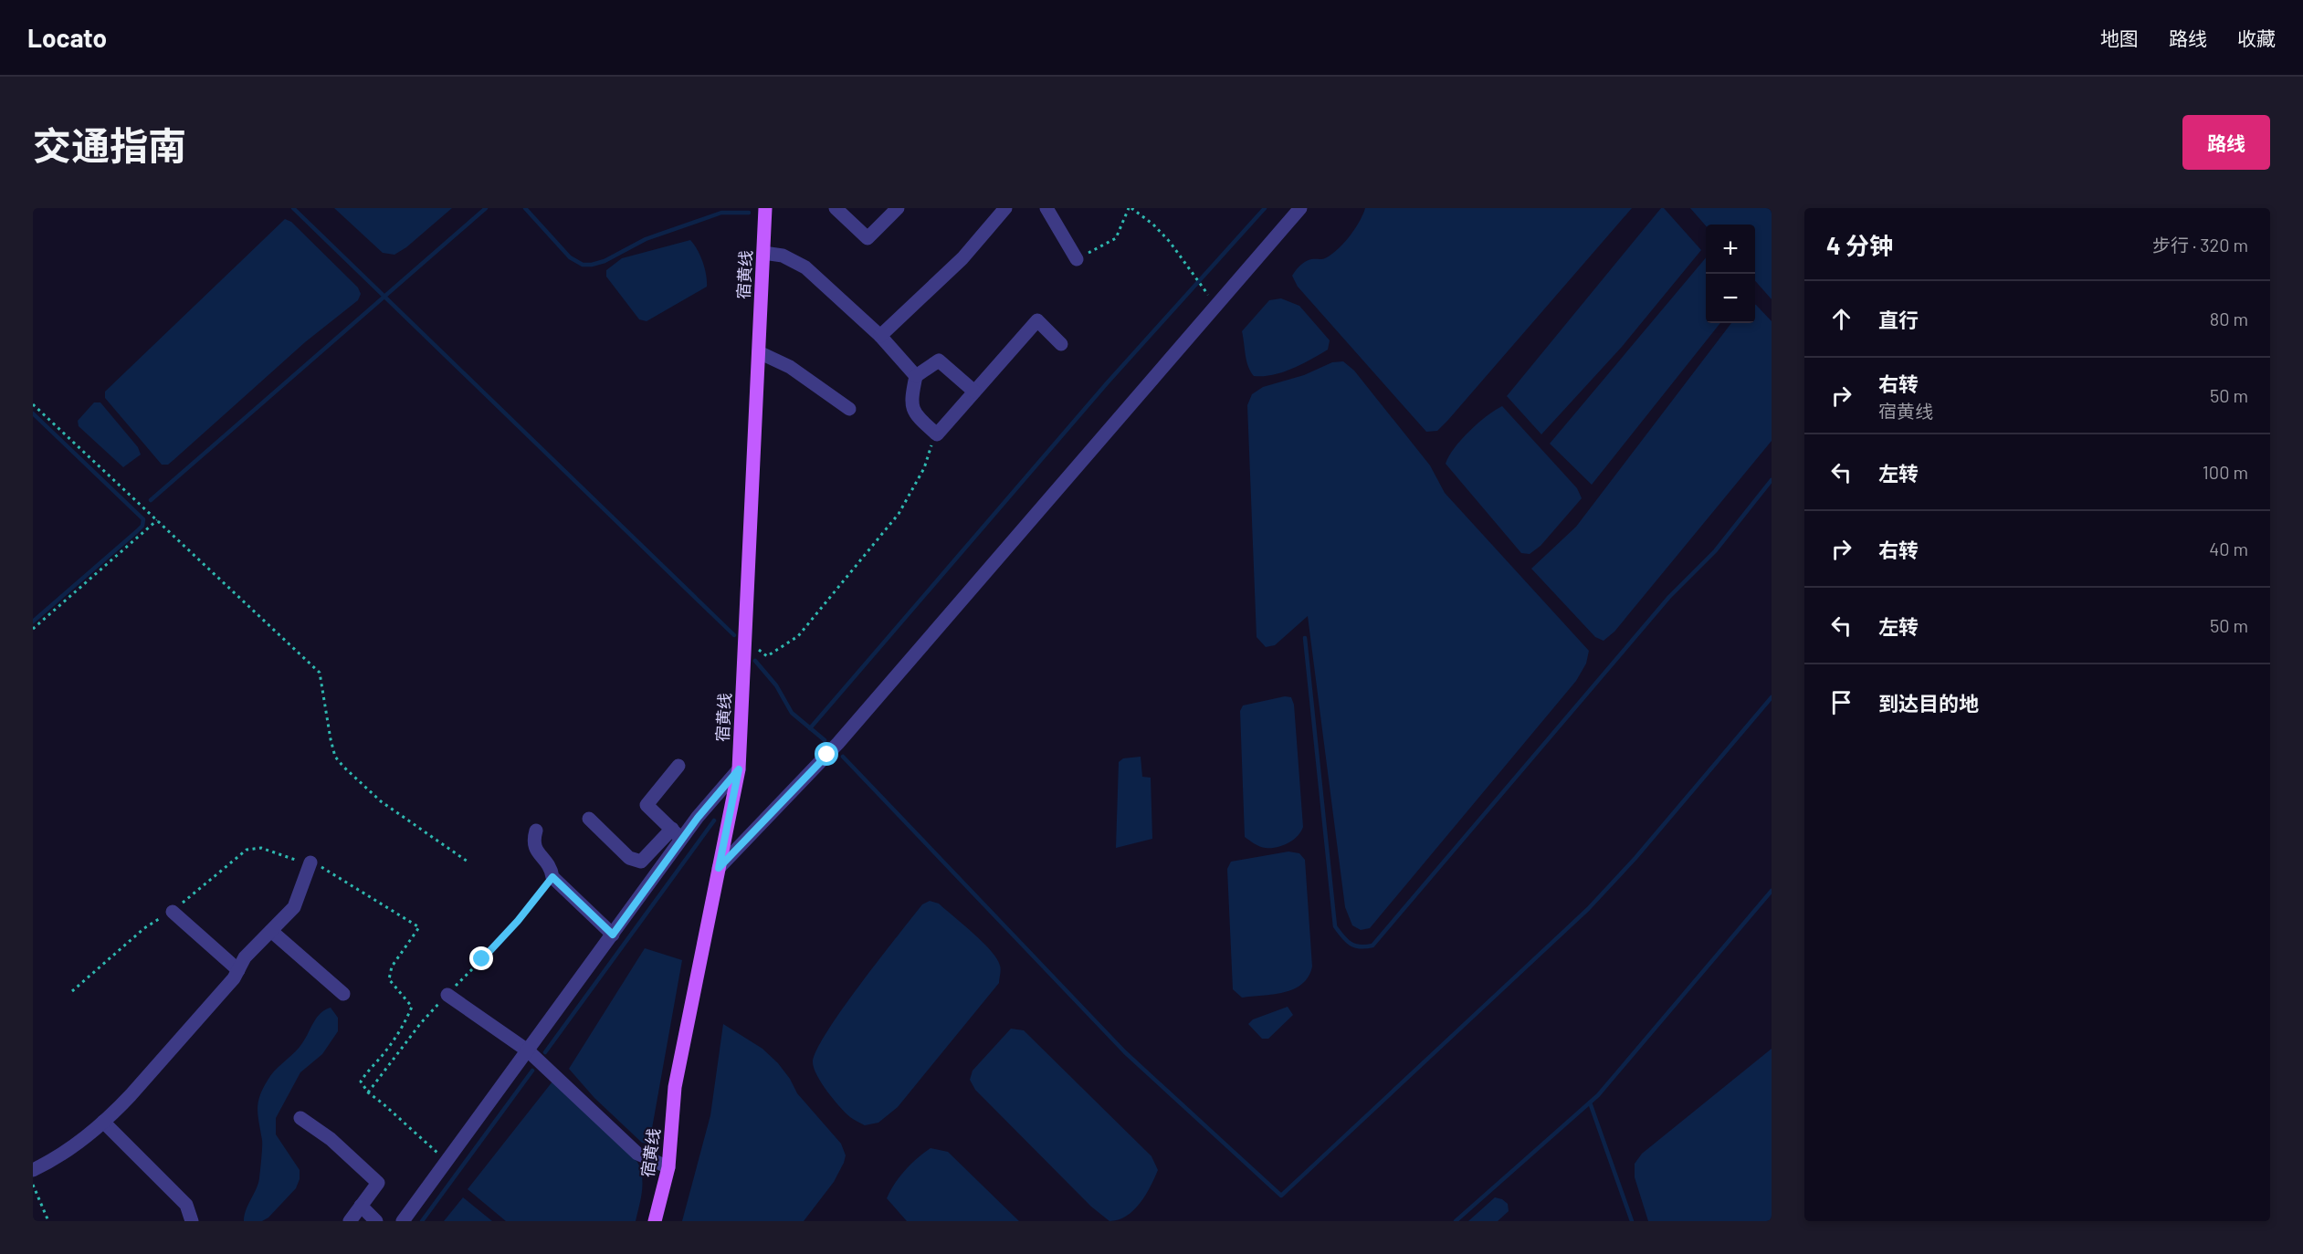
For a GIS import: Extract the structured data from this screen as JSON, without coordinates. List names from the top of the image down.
{
  "streets": {
    "main road": ["宿黄线"]
  },
  "page": {
    "header": "Locato",
    "nav": ["地图", "路线", "收藏"],
    "title": "交通指南",
    "buttons": "路线",
    "heading": ["4 分钟", "步行 · 320 m"],
    "map_buttons": ["+", "−"],
    "list": [
      ["直行", "80 m"],
      ["右转", "宿黄线", "50 m"],
      ["左转", "100 m"],
      ["右转", "40 m"],
      ["左转", "50 m"],
      "到达目的地"
    ]
  }
}
